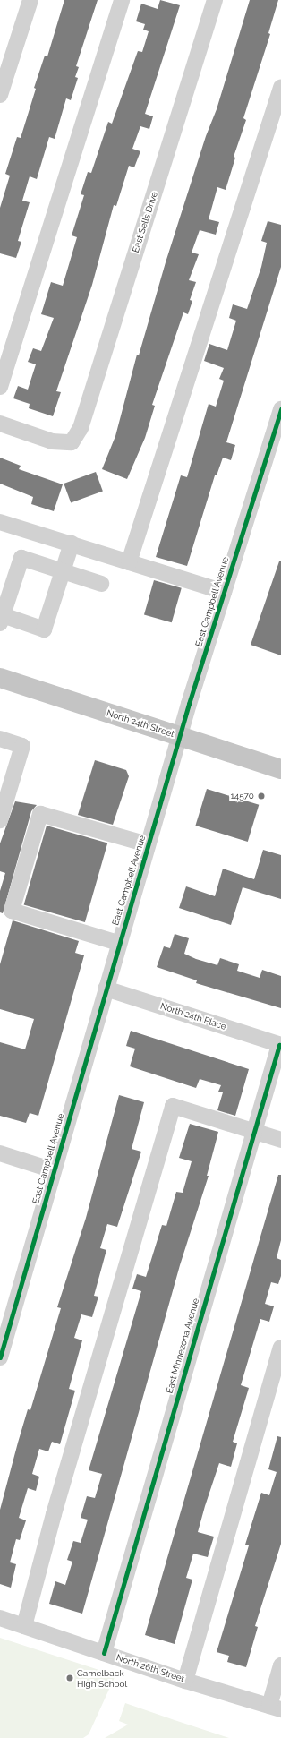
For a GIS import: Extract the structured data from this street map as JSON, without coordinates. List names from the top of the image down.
{
  "streets": {
    "main road": ["North 24th Street"],
    "street": [
      "East Sells Drive",
      "East Campbell Avenue",
      "North 24th Place",
      "East Minnezona Avenue",
      "North 26th Street"
    ]
  },
  "crossings": [
    ["East Campbell Avenue", "North 24th Street"],
    ["East Campbell Avenue", "North 24th Place"],
    ["North 24th Place", "East Minnezona Avenue"],
    ["East Minnezona Avenue", "North 26th Street"]
  ],
  "places": ["14570", "Camelback High School"]
}
